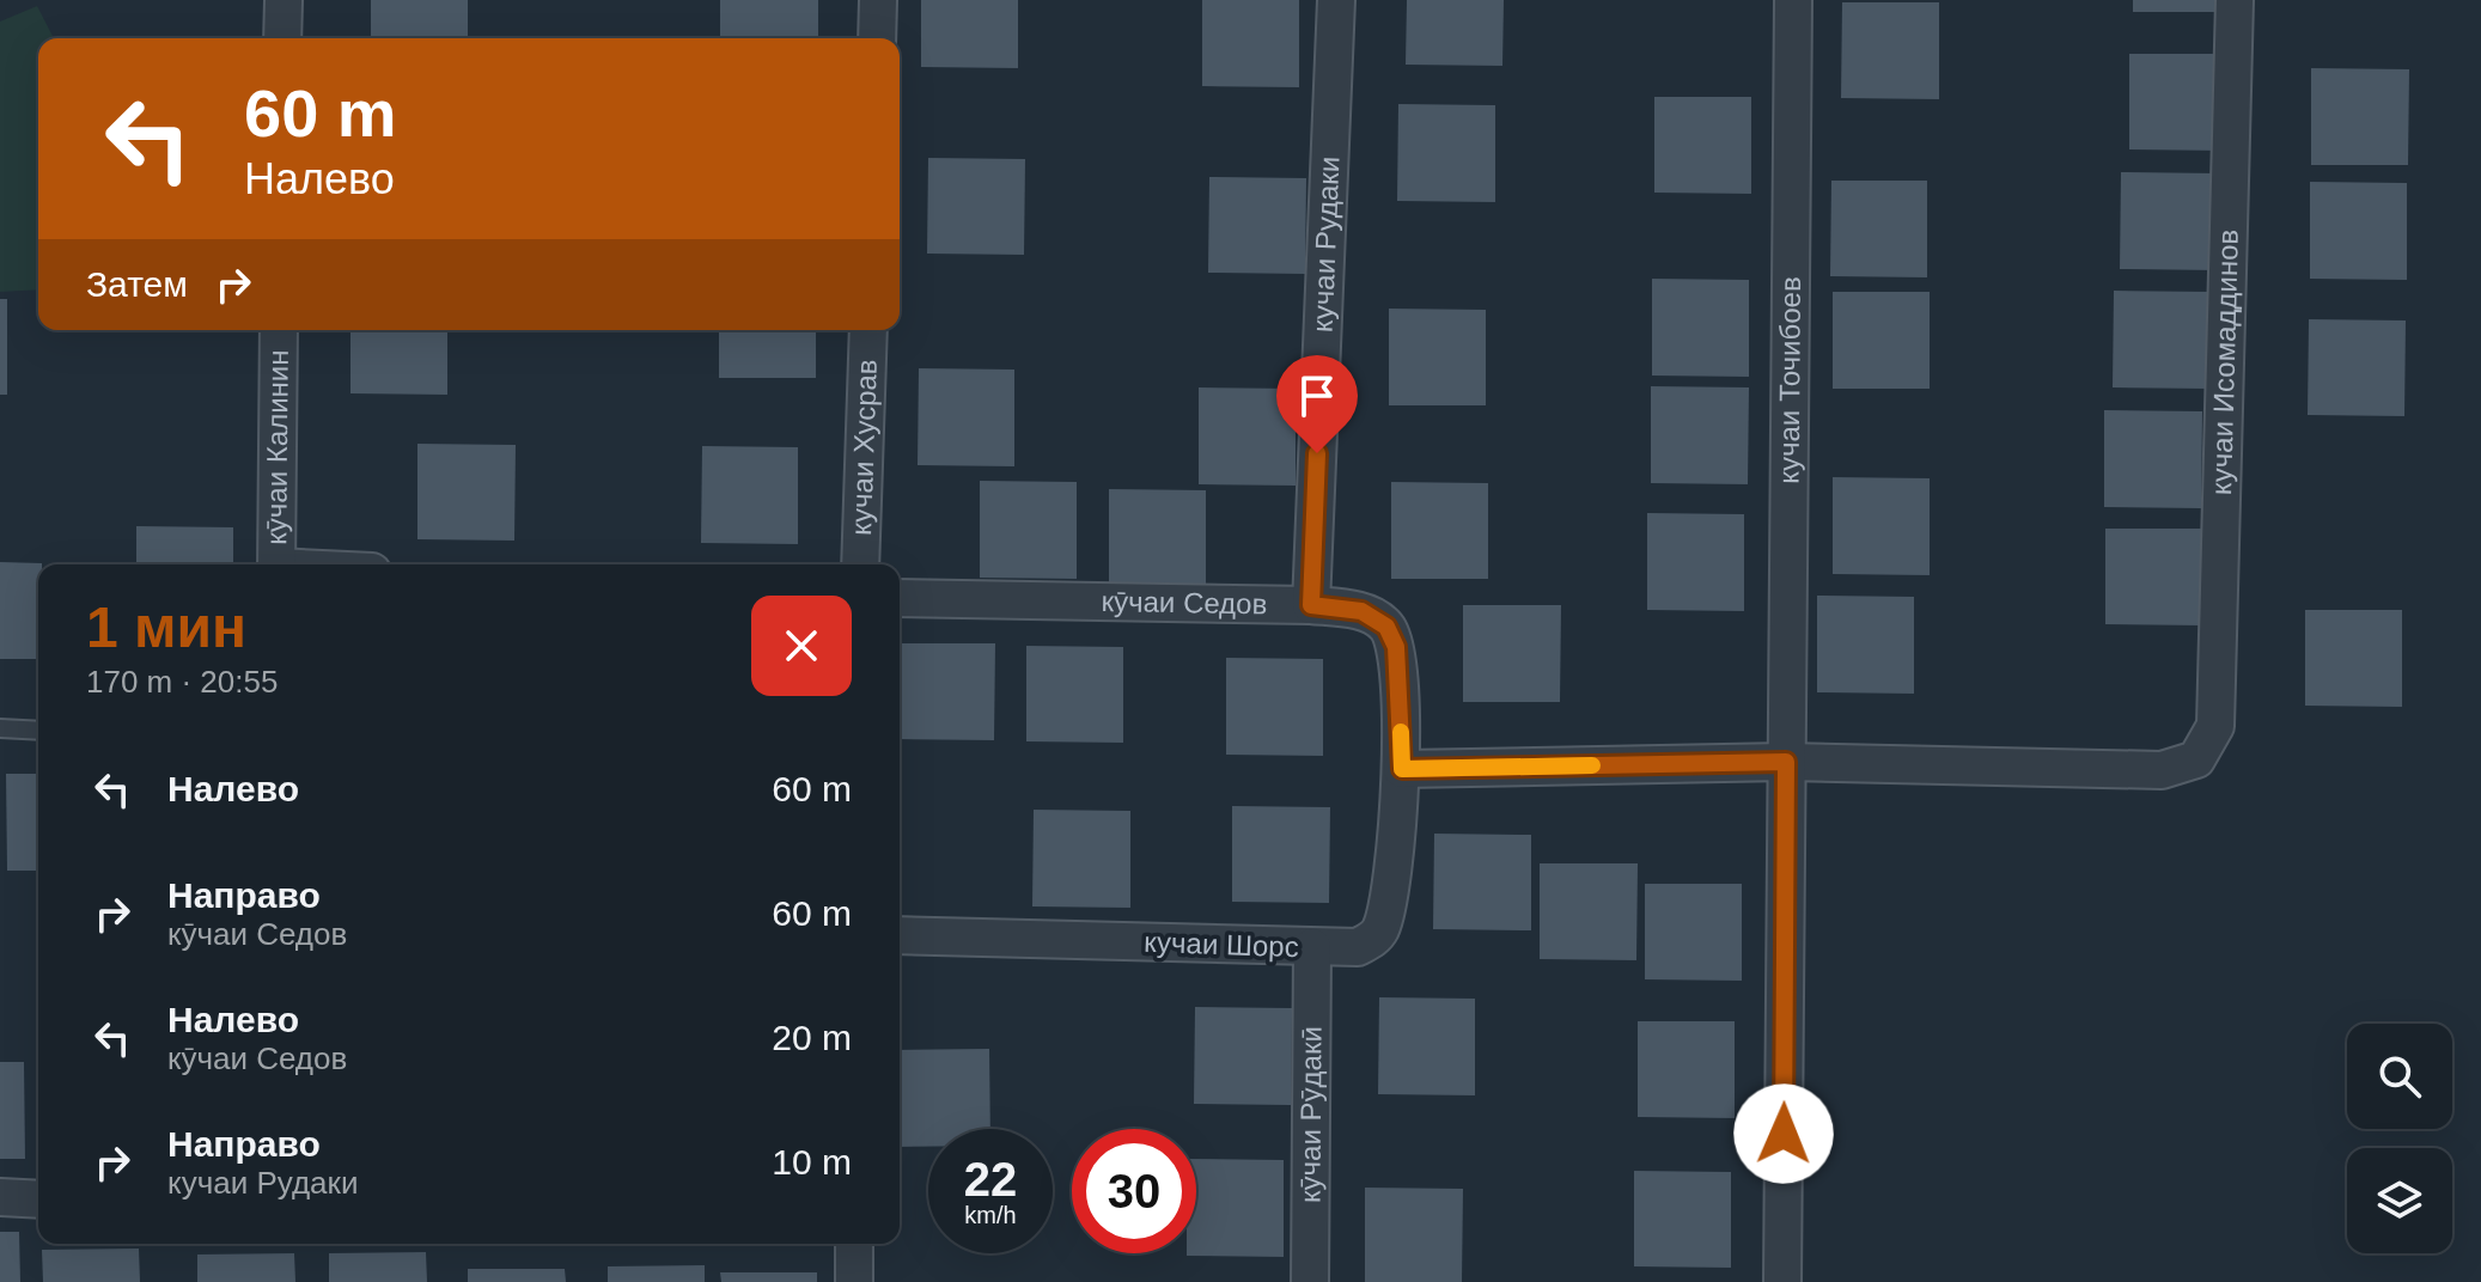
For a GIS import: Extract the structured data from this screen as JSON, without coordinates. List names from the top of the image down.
{
  "streets": {
    "street": [
      "кучаи Рудаки",
      "кучаи Исомаддинов",
      "кучаи Точибоев",
      "кӯчаи Калинин",
      "кучаи Хусрав",
      "кӯчаи Седов",
      "кучаи Шорс",
      "кӯчаи Рӯдакӣ"
    ]
  },
  "crossings": [
    ["кучаи Рудаки", "кӯчаи Седов"],
    ["кучаи Исомаддинов", "кучаи Точибоев"],
    ["кӯчаи Седов", "кучаи Шорс"],
    ["кучаи Шорс", "кӯчаи Рӯдакӣ"]
  ],
  "page": {
    "turn": ["60 m", "Налево"],
    "then": "Затем",
    "heading": ["1 мин", "170 m · 20:55"],
    "list": [
      {
        "name": "Налево",
        "value": "60 m"
      },
      {
        "name": "Направо",
        "note": "кӯчаи Седов",
        "value": "60 m"
      },
      {
        "name": "Налево",
        "note": "кӯчаи Седов",
        "value": "20 m"
      },
      {
        "name": "Направо",
        "note": "кучаи Рудаки",
        "value": "10 m"
      }
    ],
    "speed": "22 km/h",
    "limit": "30"
  }
}
